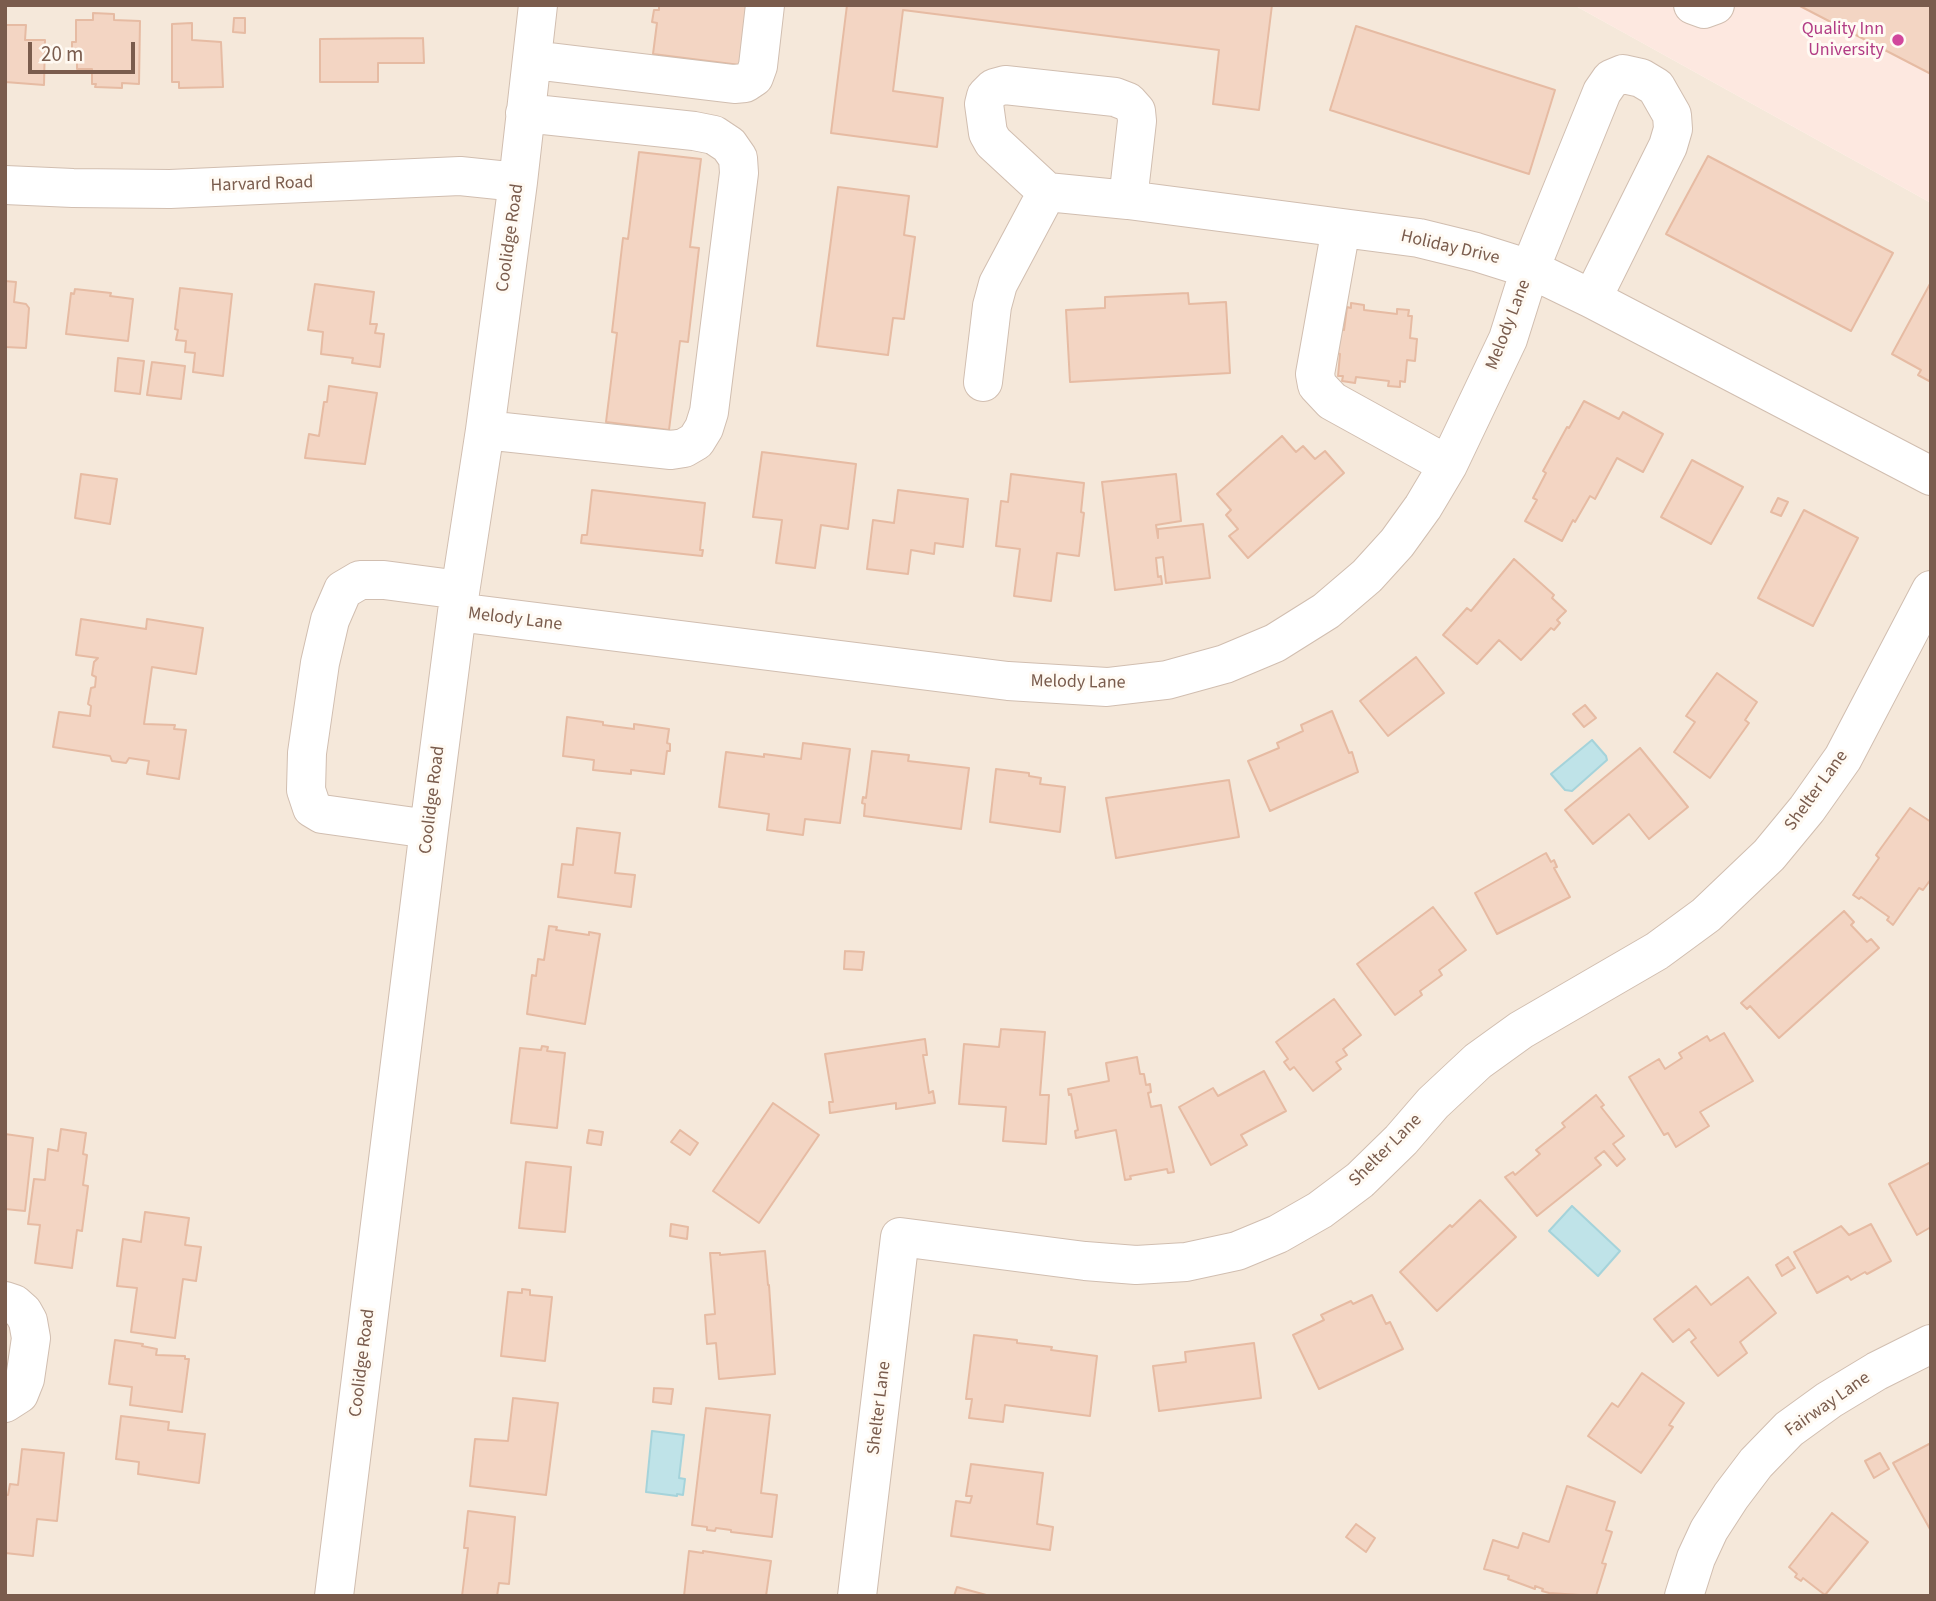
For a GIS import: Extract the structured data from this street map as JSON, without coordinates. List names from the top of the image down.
{
  "streets": {
    "street": [
      "Harvard Road",
      "Coolidge Road",
      "Holiday Drive",
      "Melody Lane",
      "Shelter Lane",
      "Fairway Lane"
    ]
  },
  "crossings": [
    ["Harvard Road", "Coolidge Road"],
    ["Coolidge Road", "Melody Lane"],
    ["Holiday Drive", "Melody Lane"]
  ],
  "places": ["Quality Inn University"],
  "scale_bar": "20 m"
}
